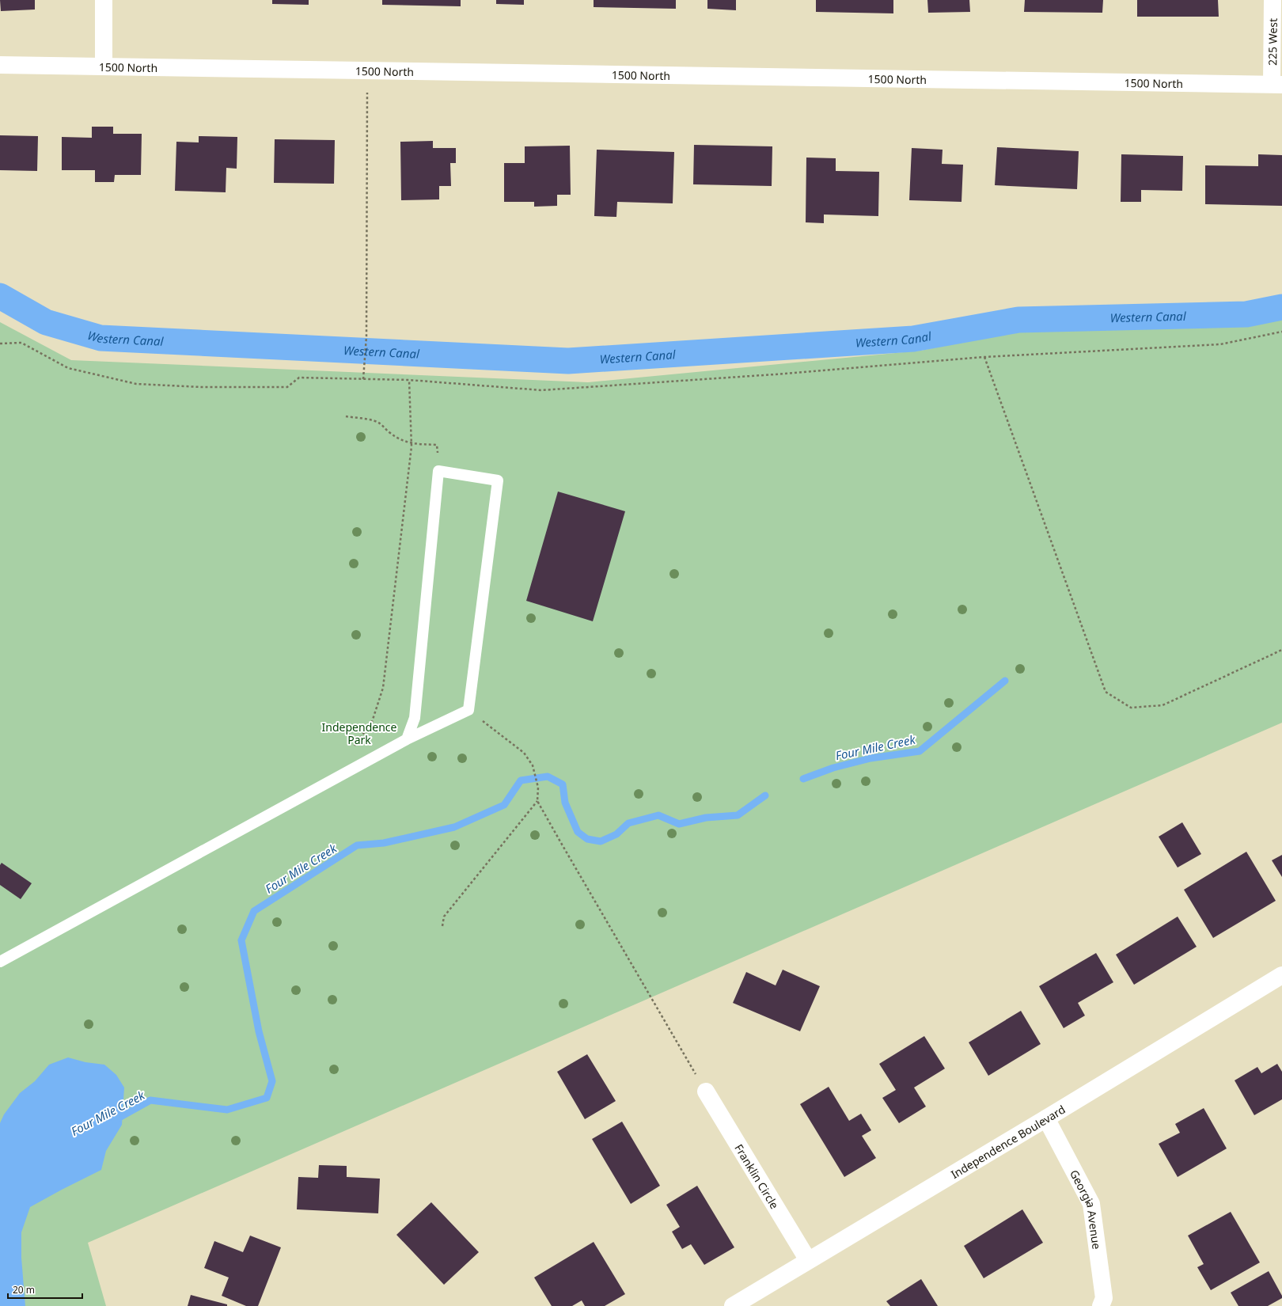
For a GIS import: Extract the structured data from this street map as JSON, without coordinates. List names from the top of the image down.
{
  "streets": {
    "street": [
      "225 West",
      "1500 North",
      "Independence Boulevard",
      "Franklin Circle",
      "Georgia Avenue"
    ]
  },
  "crossings": [
    ["225 West", "1500 North"],
    ["Independence Boulevard", "Franklin Circle"],
    ["Independence Boulevard", "Georgia Avenue"]
  ],
  "water": ["Western Canal", "Four Mile Creek"],
  "parks": ["Independence Park"],
  "scale_bar": "20 m"
}
